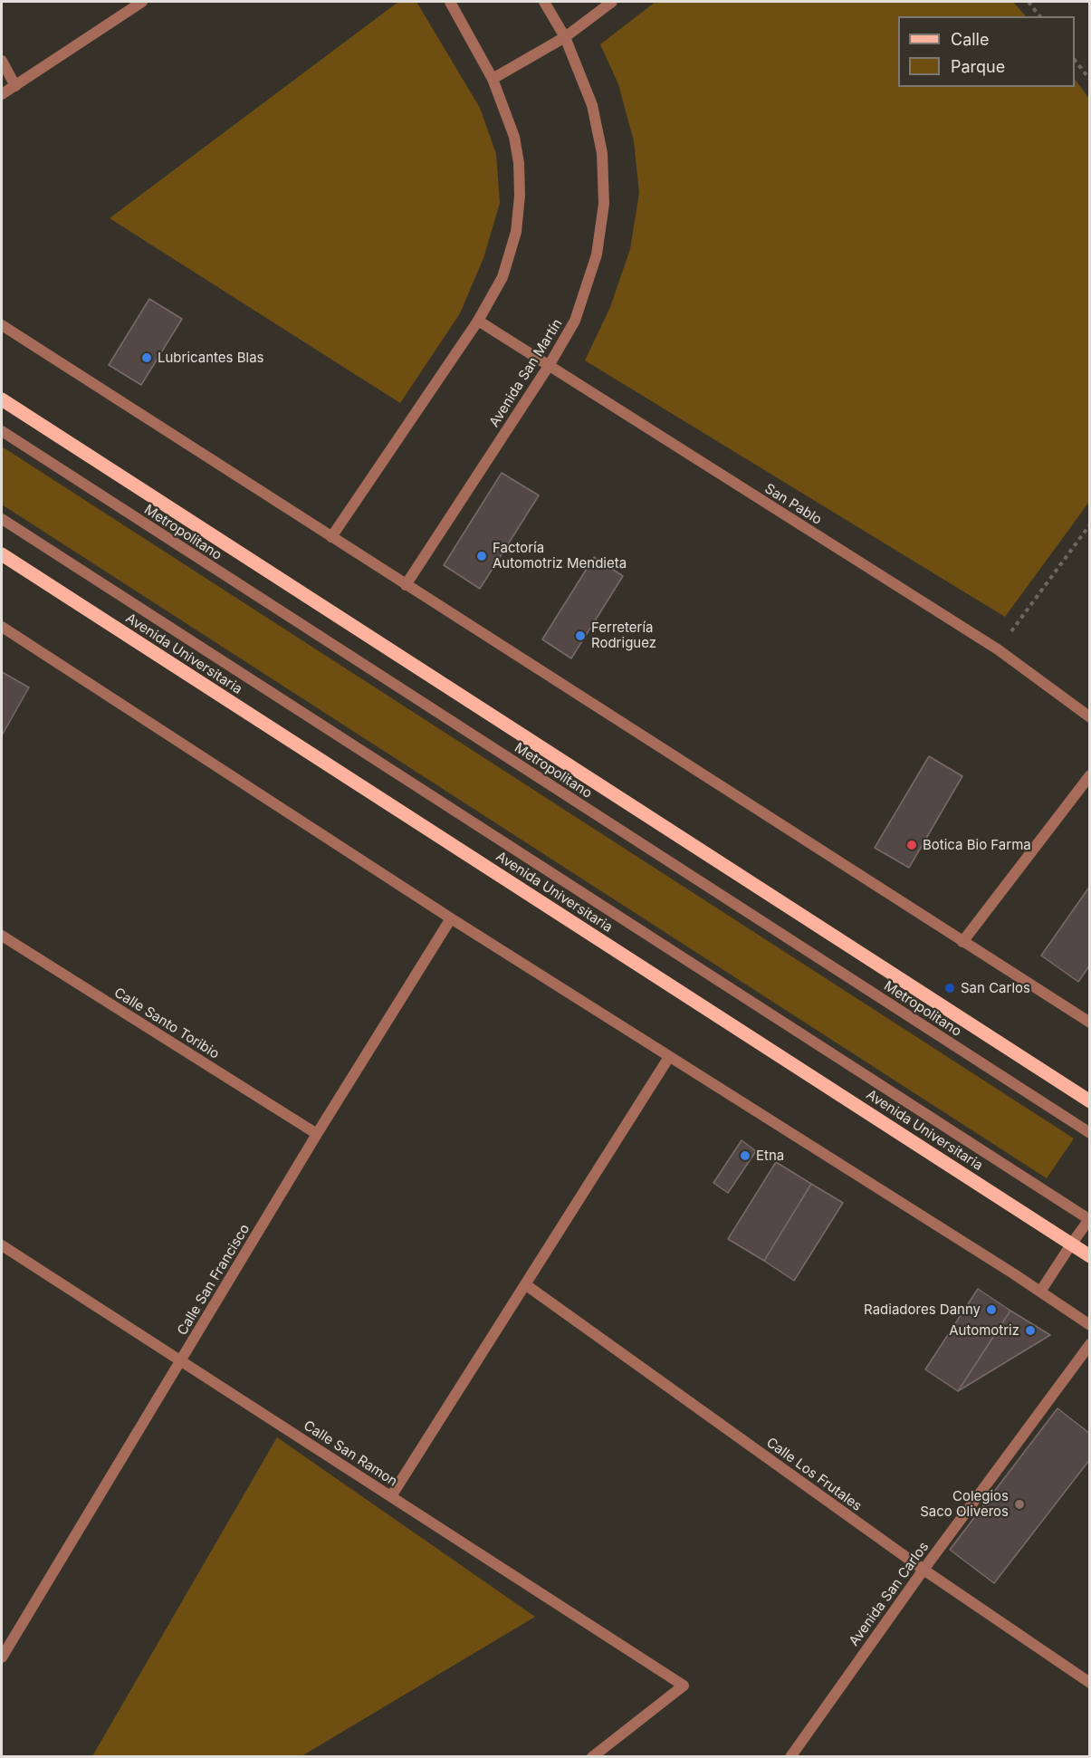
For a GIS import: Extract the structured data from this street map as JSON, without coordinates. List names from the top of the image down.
{
  "streets": {
    "main road": ["Avenida Universitaria"],
    "street": [
      "Avenida San Martín",
      "San Pablo",
      "Metropolitano",
      "Calle Santo Toribio",
      "Calle San Francisco",
      "Calle San Ramon",
      "Calle Los Frutales",
      "Avenida San Carlos"
    ]
  },
  "crossings": [
    ["Avenida San Martín", "San Pablo"],
    ["Calle Santo Toribio", "Calle San Francisco"],
    ["Calle San Francisco", "Calle San Ramon"],
    ["Calle Los Frutales", "Avenida San Carlos"]
  ],
  "places": [
    "Lubricantes Blas",
    "Factoría Automotriz Mendieta",
    "Ferretería Rodriguez",
    "Botica Bio Farma",
    "San Carlos",
    "Etna",
    "Radiadores Danny",
    "Automotriz",
    "Colegios Saco Oliveros"
  ],
  "legend": ["Calle", "Parque"]
}
